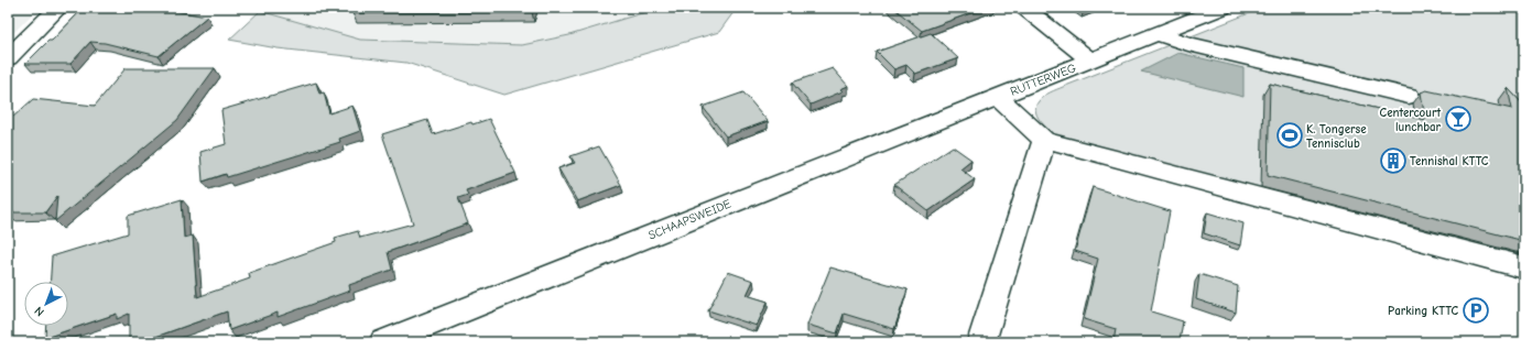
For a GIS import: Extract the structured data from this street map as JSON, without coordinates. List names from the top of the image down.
{
  "streets": {
    "street": ["RUTTERWEG", "SCHAAPSWEIDE"]
  },
  "crossings": [
    ["RUTTERWEG", "SCHAAPSWEIDE"]
  ],
  "places": {
    "bar": ["Centercourt lunchbar"],
    "sports": ["K. Tongerse Tennisclub"],
    "building": ["Tennishal KTTC"],
    "parking": ["Parking KTTC"]
  },
  "north": "bottom left"
}
